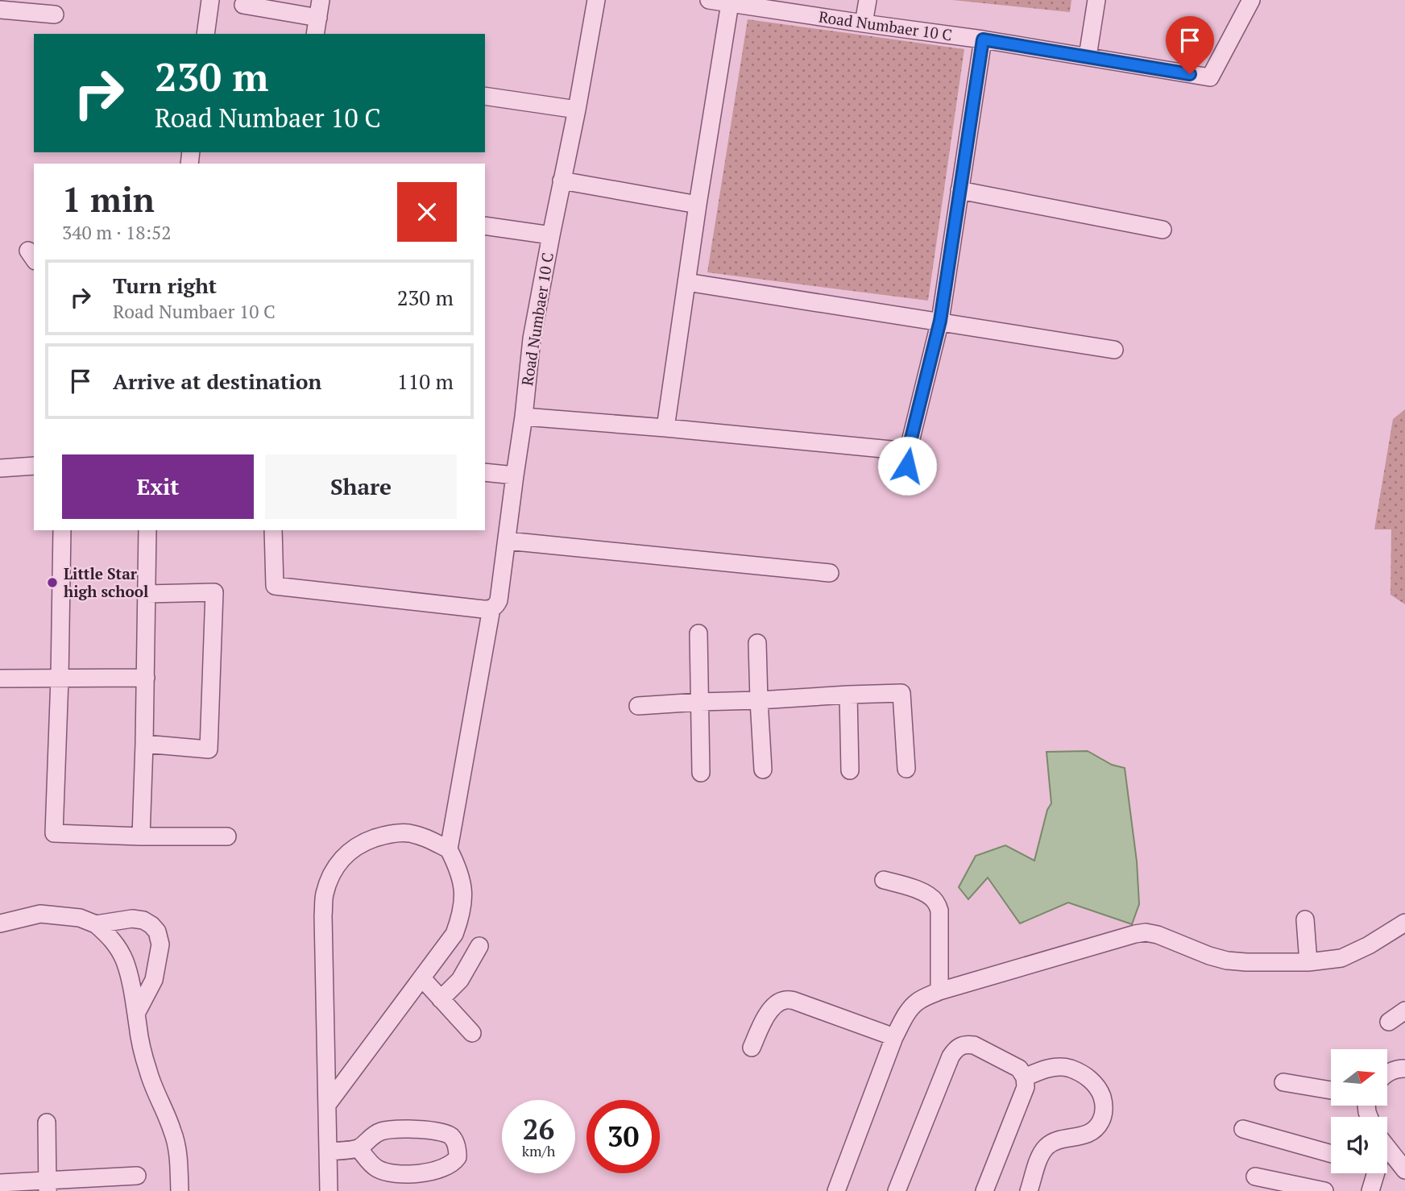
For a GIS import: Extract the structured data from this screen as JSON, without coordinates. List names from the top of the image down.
{
  "streets": {
    "street": ["Road Numbaer 10 C"]
  },
  "places": ["Little Star high school"],
  "north": "right",
  "page": {
    "turn": ["230 m", "Road Numbaer 10 C"],
    "heading": ["1 min", "340 m · 18:52"],
    "list": [
      {
        "name": "Turn right",
        "note": "Road Numbaer 10 C",
        "value": "230 m"
      },
      {
        "name": "Arrive at destination",
        "value": "110 m"
      }
    ],
    "buttons": ["Exit", "Share"],
    "speed": "26 km/h",
    "limit": "30"
  }
}
